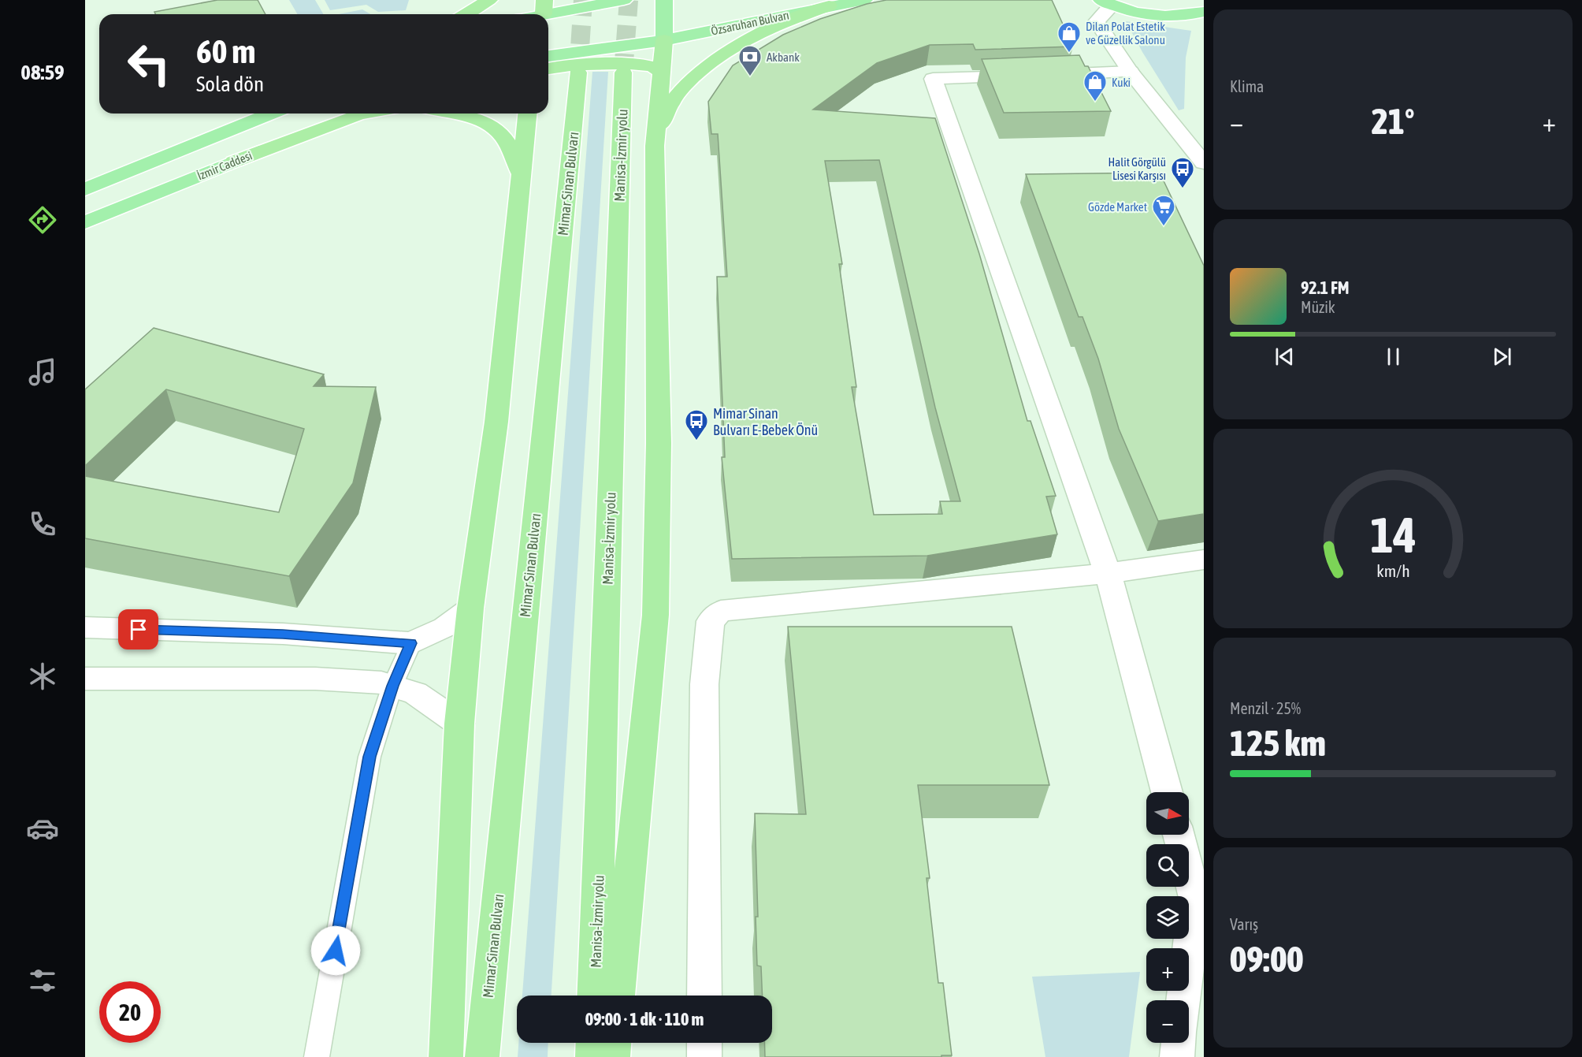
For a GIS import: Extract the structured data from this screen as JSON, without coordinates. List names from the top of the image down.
{
  "streets": {
    "highway": ["Manisa-İzmir yolu", "Mimar Sinan Bulvarı"],
    "main road": ["Özsaruhan Bulvarı", "İzmir Caddesi"]
  },
  "places": {
    "shop": ["Dilan Polat Estetik ve Güzellik Salonu", "Kuki"],
    "bank": ["Akbank"],
    "bus stop": ["Halit Görgülü Lisesi Karşısı", "Mimar Sinan Bulvarı E-Bebek Önü"],
    "supermarket": ["Gözde Market"]
  },
  "north": "right",
  "page": {
    "tabs": "08:59",
    "tile": [
      "Klima",
      ["Menzil · 25%", "125 km"],
      ["Varış", "09:00"]
    ],
    "turn": ["60 m", "Sola dön"],
    "heat": ["−", "21°", "+"],
    "song": ["92.1 FM", "Müzik"],
    "map_buttons": ["+", "−"],
    "limit": "20",
    "trip": "09:00 · 1 dk · 110 m",
    "gauge": ["14", "km/h"]
  }
}
